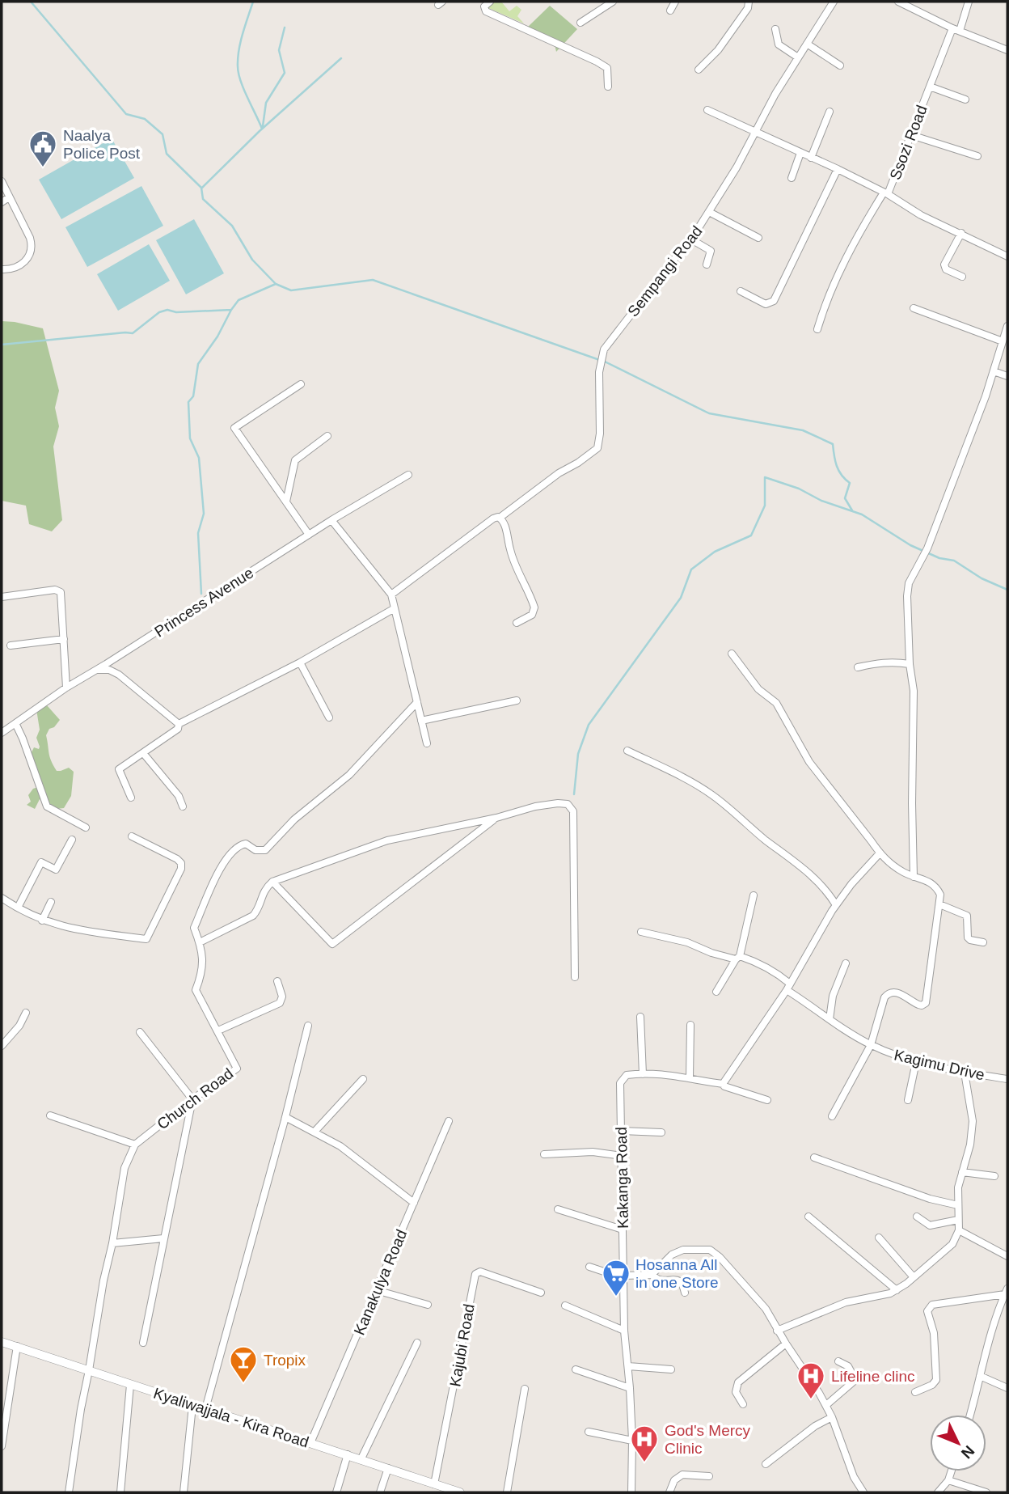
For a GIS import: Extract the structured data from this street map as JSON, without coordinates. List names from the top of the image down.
{
  "streets": {
    "street": [
      "Ssozi Road",
      "Sempangi Road",
      "Princess Avenue",
      "Kagimu Drive",
      "Church Road",
      "Kakanga Road",
      "Kanakulya Road",
      "Kajubi Road",
      "Kyaliwajjala - Kira Road"
    ]
  },
  "crossings": [
    ["Church Road", "Kyaliwajjala - Kira Road"],
    ["Kanakulya Road", "Kyaliwajjala - Kira Road"],
    ["Kajubi Road", "Kyaliwajjala - Kira Road"]
  ],
  "places": {
    "public building": ["Naalya Police Post"],
    "supermarket": ["Hosanna All in one Store"],
    "bar": ["Tropix"],
    "hospital": ["Lifeline clinc", "God's Mercy Clinic"]
  },
  "north": "bottom right"
}
